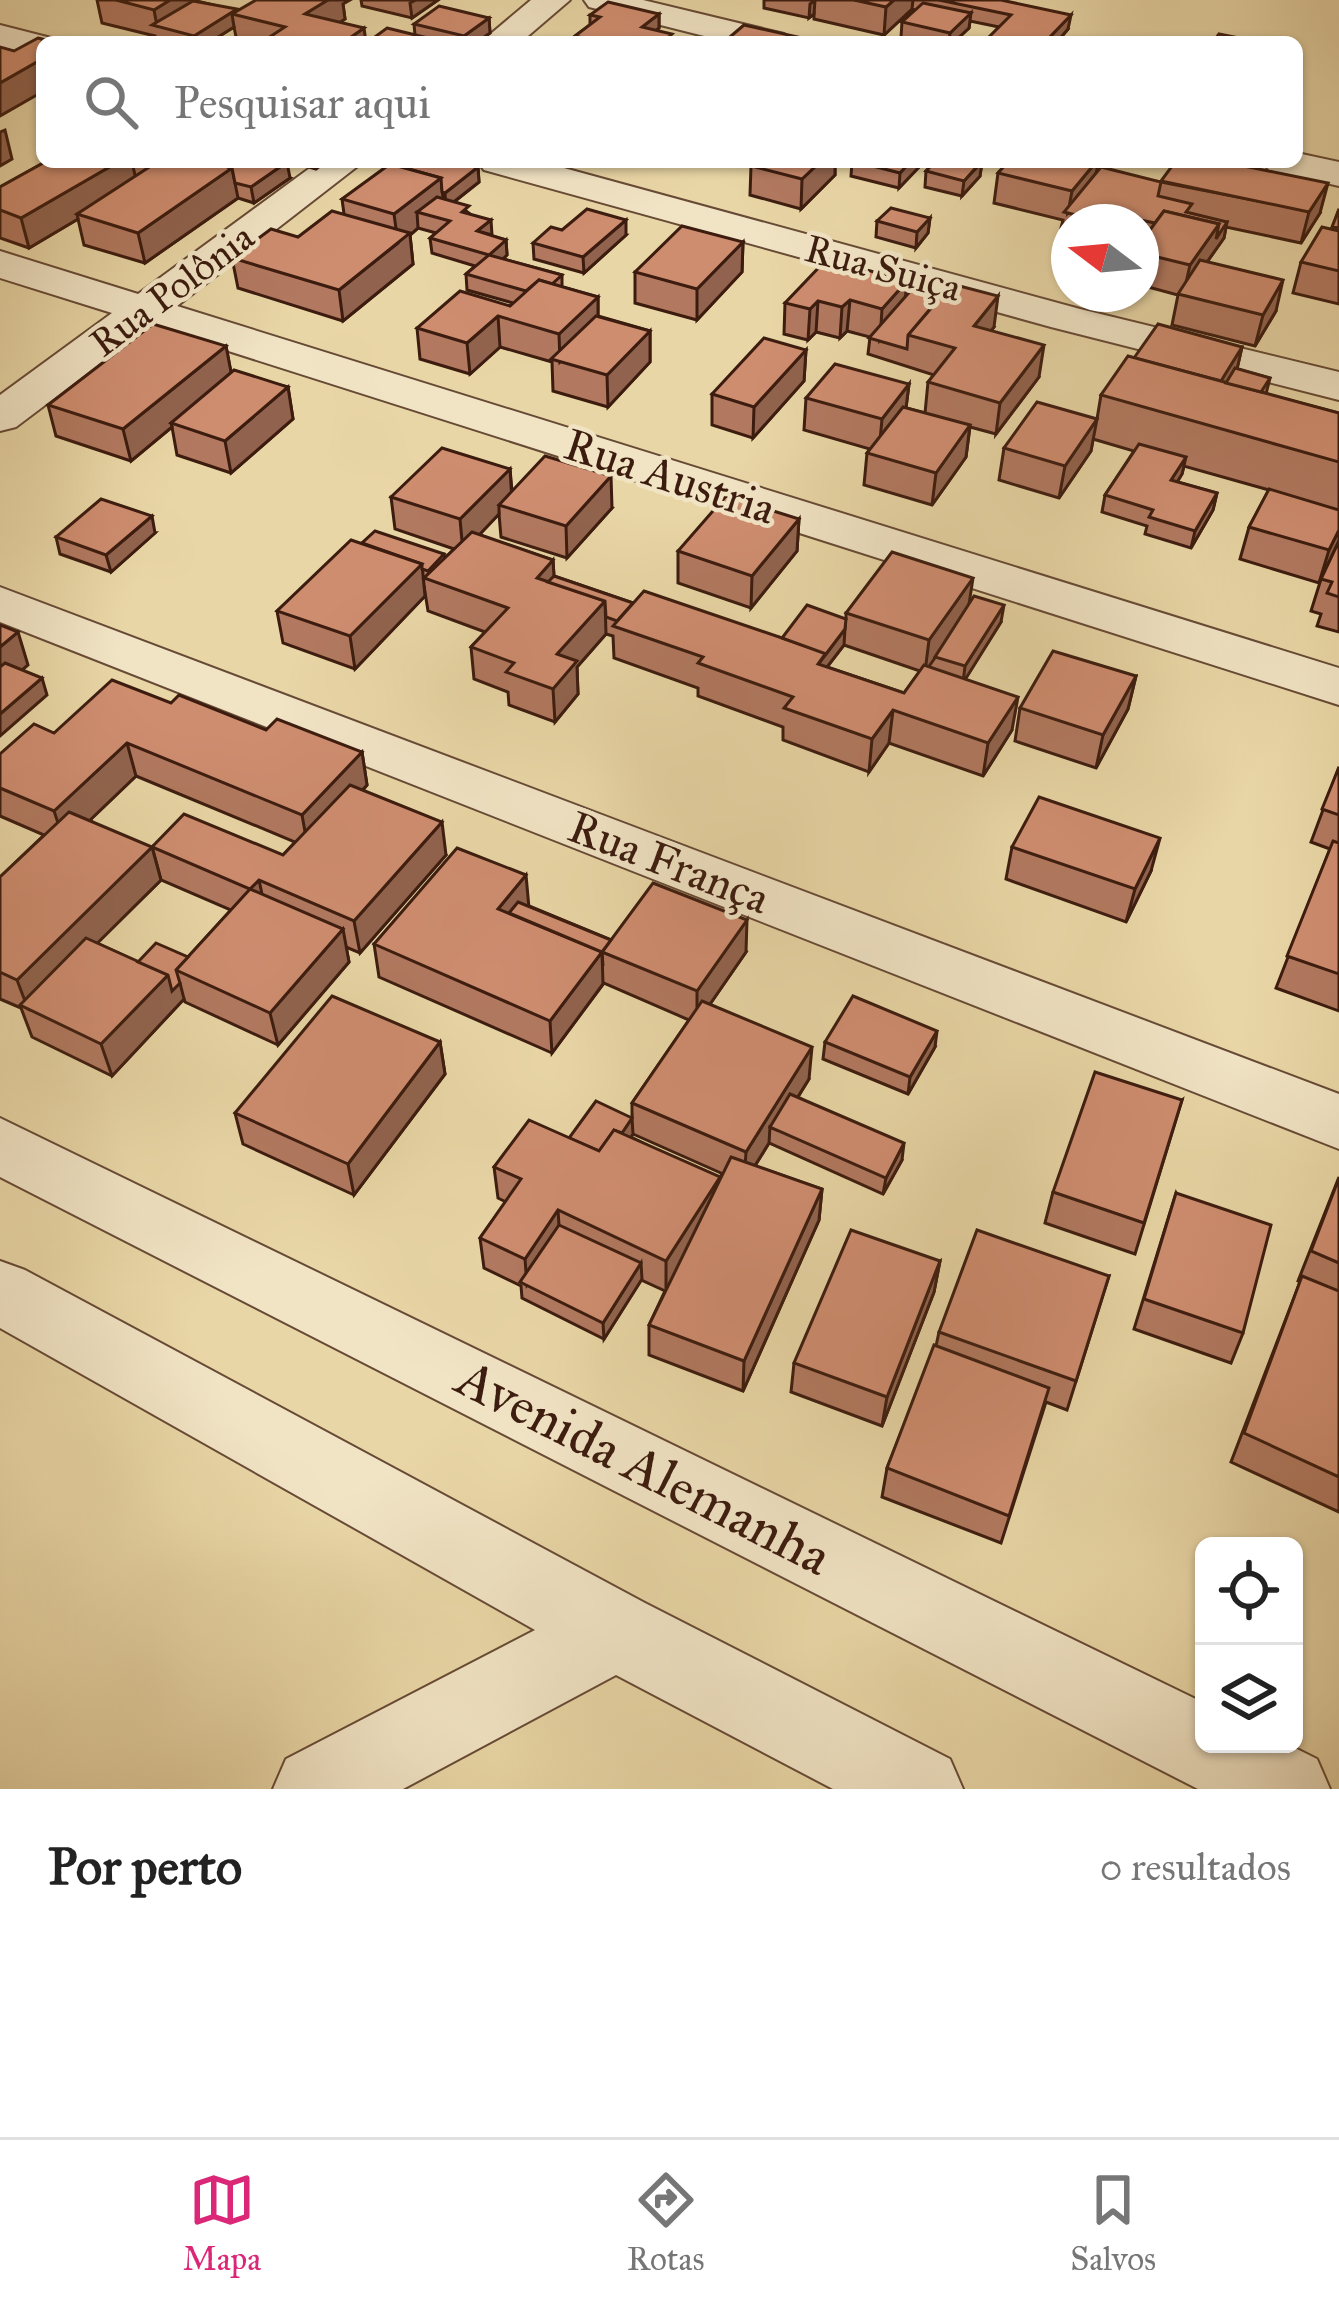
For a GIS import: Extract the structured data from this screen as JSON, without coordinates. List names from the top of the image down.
{
  "streets": {
    "street": [
      "Rua Suiça",
      "Rua Polônia",
      "Rua Austria",
      "Rua França",
      "Avenida Alemanha"
    ]
  },
  "crossings": [
    ["Rua Polônia", "Rua Austria"]
  ],
  "north": "left",
  "page": {
    "search": "Pesquisar aqui",
    "heading": ["Por perto", "0 resultados"],
    "nav": ["Mapa", "Rotas", "Salvos"]
  }
}
